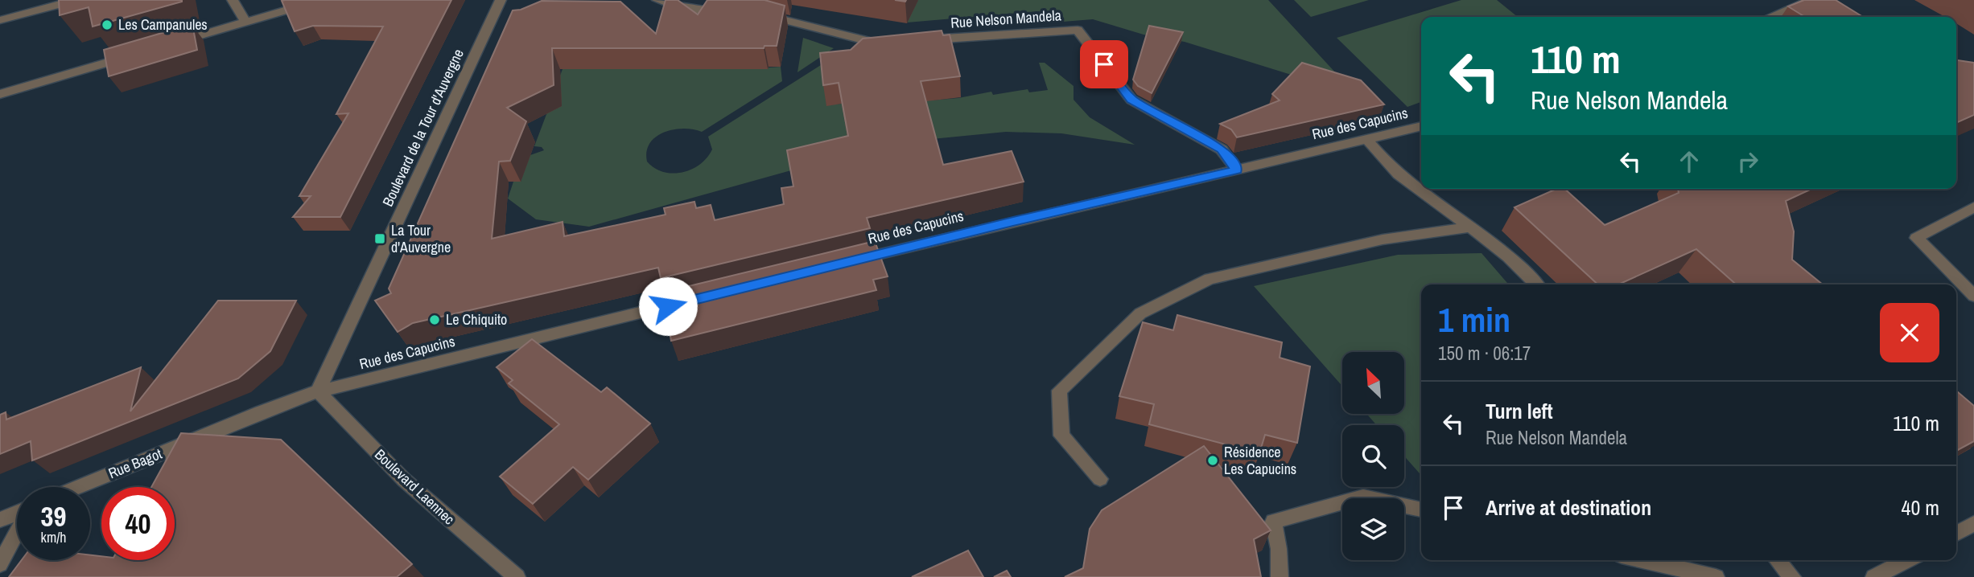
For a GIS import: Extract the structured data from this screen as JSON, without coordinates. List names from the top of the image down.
{
  "streets": {
    "street": [
      "Rue Nelson Mandela",
      "Rue des Capucins",
      "Boulevard de la Tour d'Auvergne",
      "Rue Bagot",
      "Boulevard Laennec"
    ]
  },
  "crossings": [
    ["Rue Nelson Mandela", "Rue des Capucins"],
    ["Rue des Capucins", "Boulevard de la Tour d'Auvergne"],
    ["Rue des Capucins", "Rue Bagot"],
    ["Rue des Capucins", "Boulevard Laennec"],
    ["Boulevard de la Tour d'Auvergne", "Rue Bagot"],
    ["Boulevard de la Tour d'Auvergne", "Boulevard Laennec"],
    ["Rue Bagot", "Boulevard Laennec"]
  ],
  "places": {
    "other": ["Les Campanules", "Le Chiquito", "Résidence Les Capucins"],
    "transit": ["La Tour d'Auvergne"]
  },
  "north": "top left",
  "page": {
    "turn": ["110 m", "Rue Nelson Mandela"],
    "heading": ["1 min", "150 m · 06:17"],
    "list": [
      {
        "name": "Turn left",
        "note": "Rue Nelson Mandela",
        "value": "110 m"
      },
      {
        "name": "Arrive at destination",
        "value": "40 m"
      }
    ],
    "speed": "39 km/h",
    "limit": "40"
  }
}
